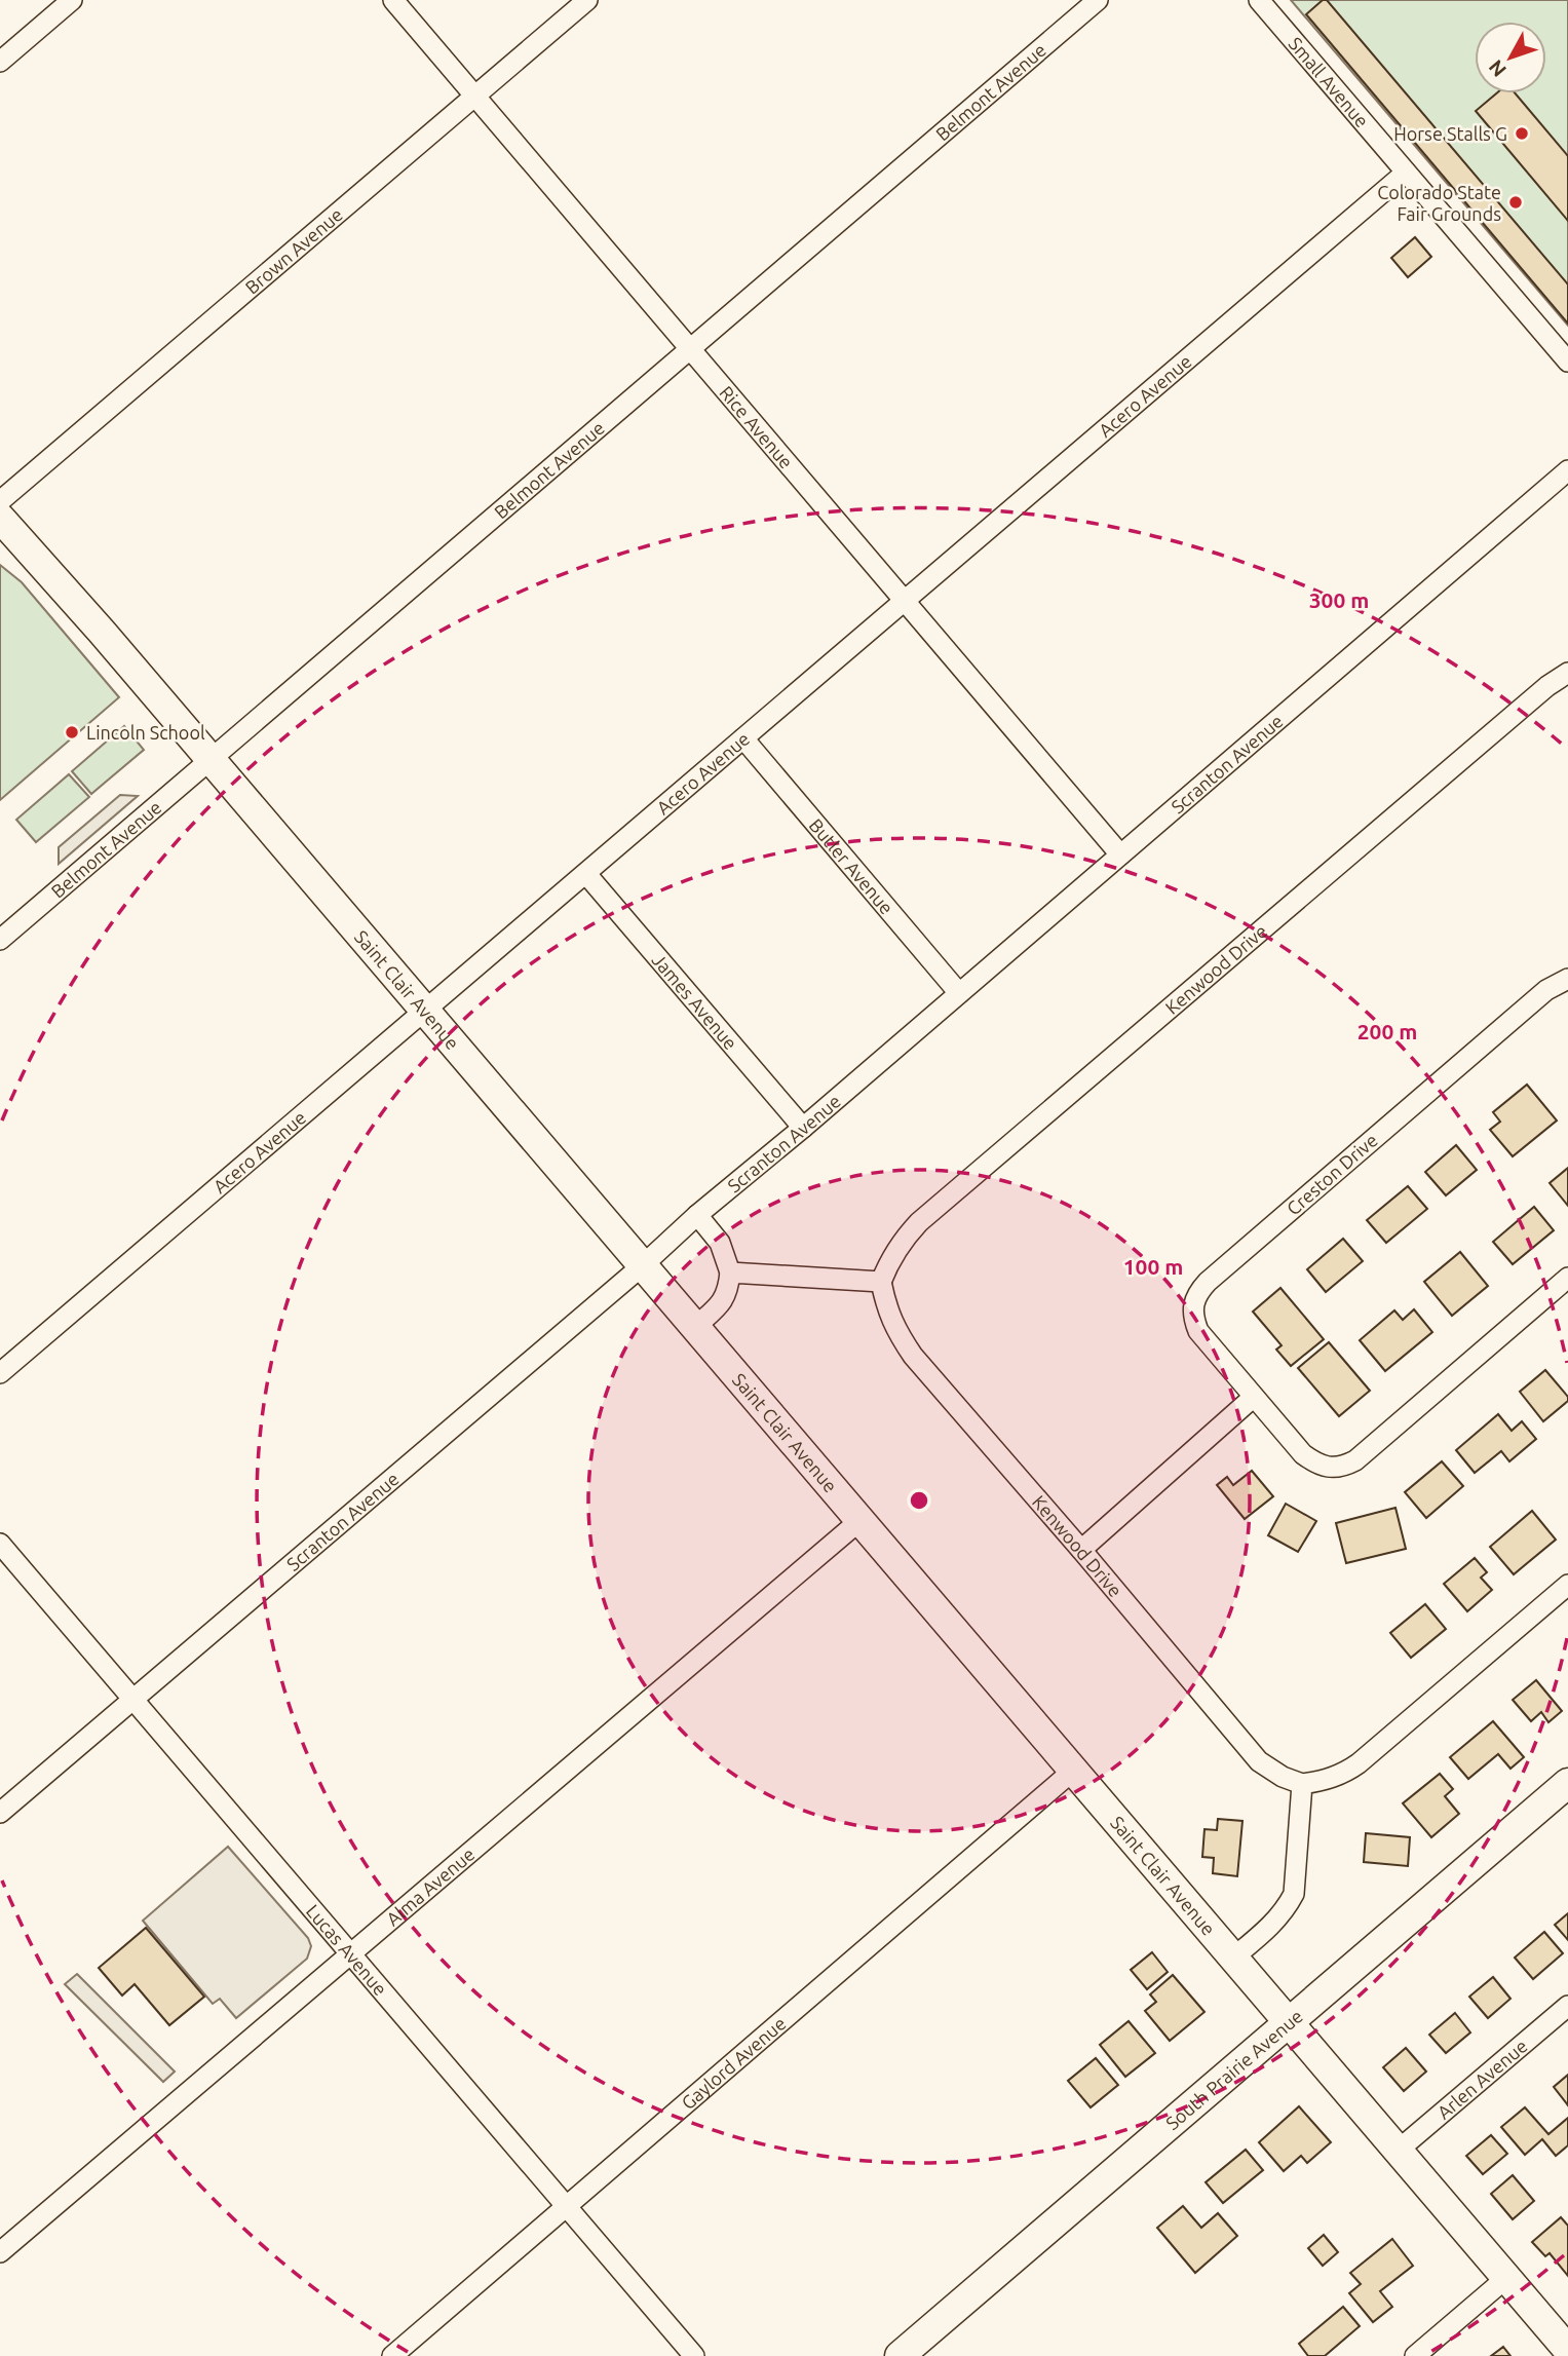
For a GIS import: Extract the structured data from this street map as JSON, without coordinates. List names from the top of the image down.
{
  "streets": {
    "street": [
      "Small Avenue",
      "Belmont Avenue",
      "Brown Avenue",
      "Acero Avenue",
      "Rice Avenue",
      "Scranton Avenue",
      "Butler Avenue",
      "Kenwood Drive",
      "Saint Clair Avenue",
      "James Avenue",
      "Creston Drive",
      "Alma Avenue",
      "Lucas Avenue",
      "Gaylord Avenue",
      "South Prairie Avenue",
      "Arlen Avenue"
    ]
  },
  "crossings": [
    ["Small Avenue", "Acero Avenue"],
    ["Belmont Avenue", "Rice Avenue"],
    ["Belmont Avenue", "Saint Clair Avenue"],
    ["Brown Avenue", "Rice Avenue"],
    ["Acero Avenue", "Rice Avenue"],
    ["Acero Avenue", "Butler Avenue"],
    ["Acero Avenue", "Saint Clair Avenue"],
    ["Acero Avenue", "James Avenue"],
    ["Rice Avenue", "Scranton Avenue"],
    ["Scranton Avenue", "Butler Avenue"],
    ["Scranton Avenue", "Saint Clair Avenue"],
    ["Scranton Avenue", "James Avenue"],
    ["Scranton Avenue", "Lucas Avenue"],
    ["Saint Clair Avenue", "Alma Avenue"],
    ["Saint Clair Avenue", "Gaylord Avenue"],
    ["Saint Clair Avenue", "South Prairie Avenue"],
    ["Saint Clair Avenue", "Arlen Avenue"],
    ["Alma Avenue", "Lucas Avenue"],
    ["Lucas Avenue", "Gaylord Avenue"]
  ],
  "places": ["Horse Stalls G", "Colorado State Fair Grounds", "Lincoln School"],
  "north": "bottom left",
  "rings": ["300 m", "200 m", "100 m"]
}
